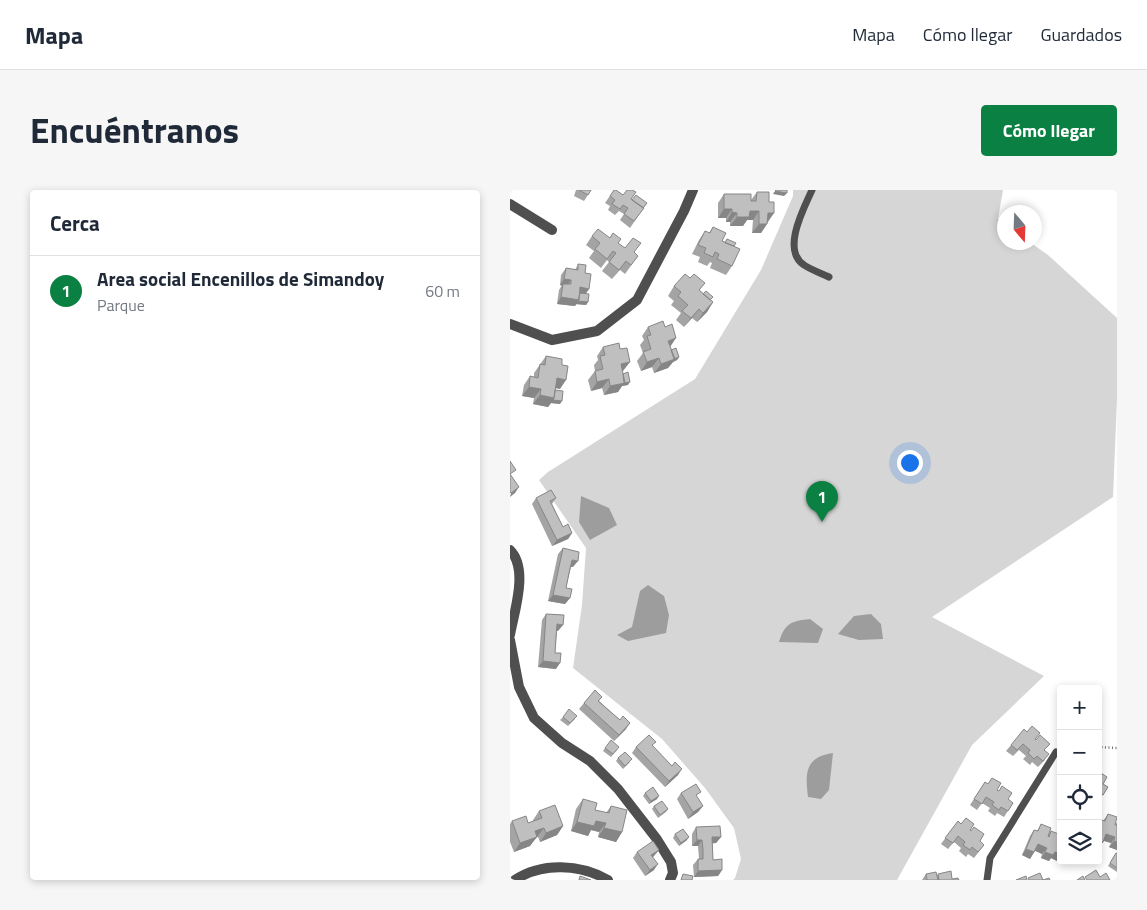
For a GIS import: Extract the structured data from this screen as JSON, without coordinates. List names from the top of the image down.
{
  "north": "bottom",
  "page": {
    "header": "Mapa",
    "nav": ["Mapa", "Cómo llegar", "Guardados"],
    "title": "Encuéntranos",
    "buttons": "Cómo llegar",
    "heading": "Cerca",
    "list": [
      {
        "mark": "1",
        "name": "Area social Encenillos de Simandoy",
        "note": "Parque",
        "value": "60 m"
      }
    ],
    "pins": "1",
    "map_buttons": ["+", "−"]
  }
}
